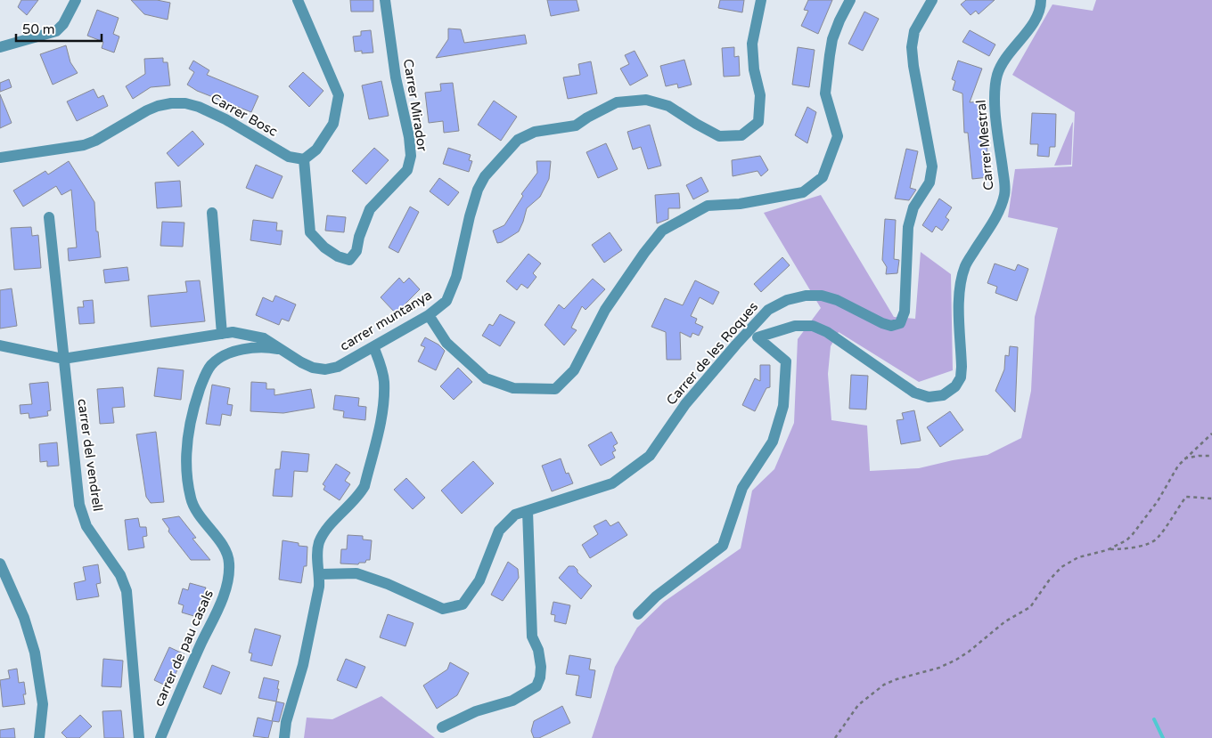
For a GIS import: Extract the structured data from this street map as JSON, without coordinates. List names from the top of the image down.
{
  "streets": {
    "street": [
      "Carrer Mirador",
      "Carrer Bosc",
      "Carrer Mestral",
      "carrer muntanya",
      "Carrer de les Roques",
      "carrer del vendrell",
      "carrer de pau casals"
    ]
  },
  "crossings": [
    ["Carrer Mirador", "Carrer Bosc"],
    ["Carrer Mestral", "Carrer de les Roques"],
    ["carrer muntanya", "carrer del vendrell"],
    ["carrer muntanya", "carrer de pau casals"]
  ],
  "scale_bar": "50 m"
}
